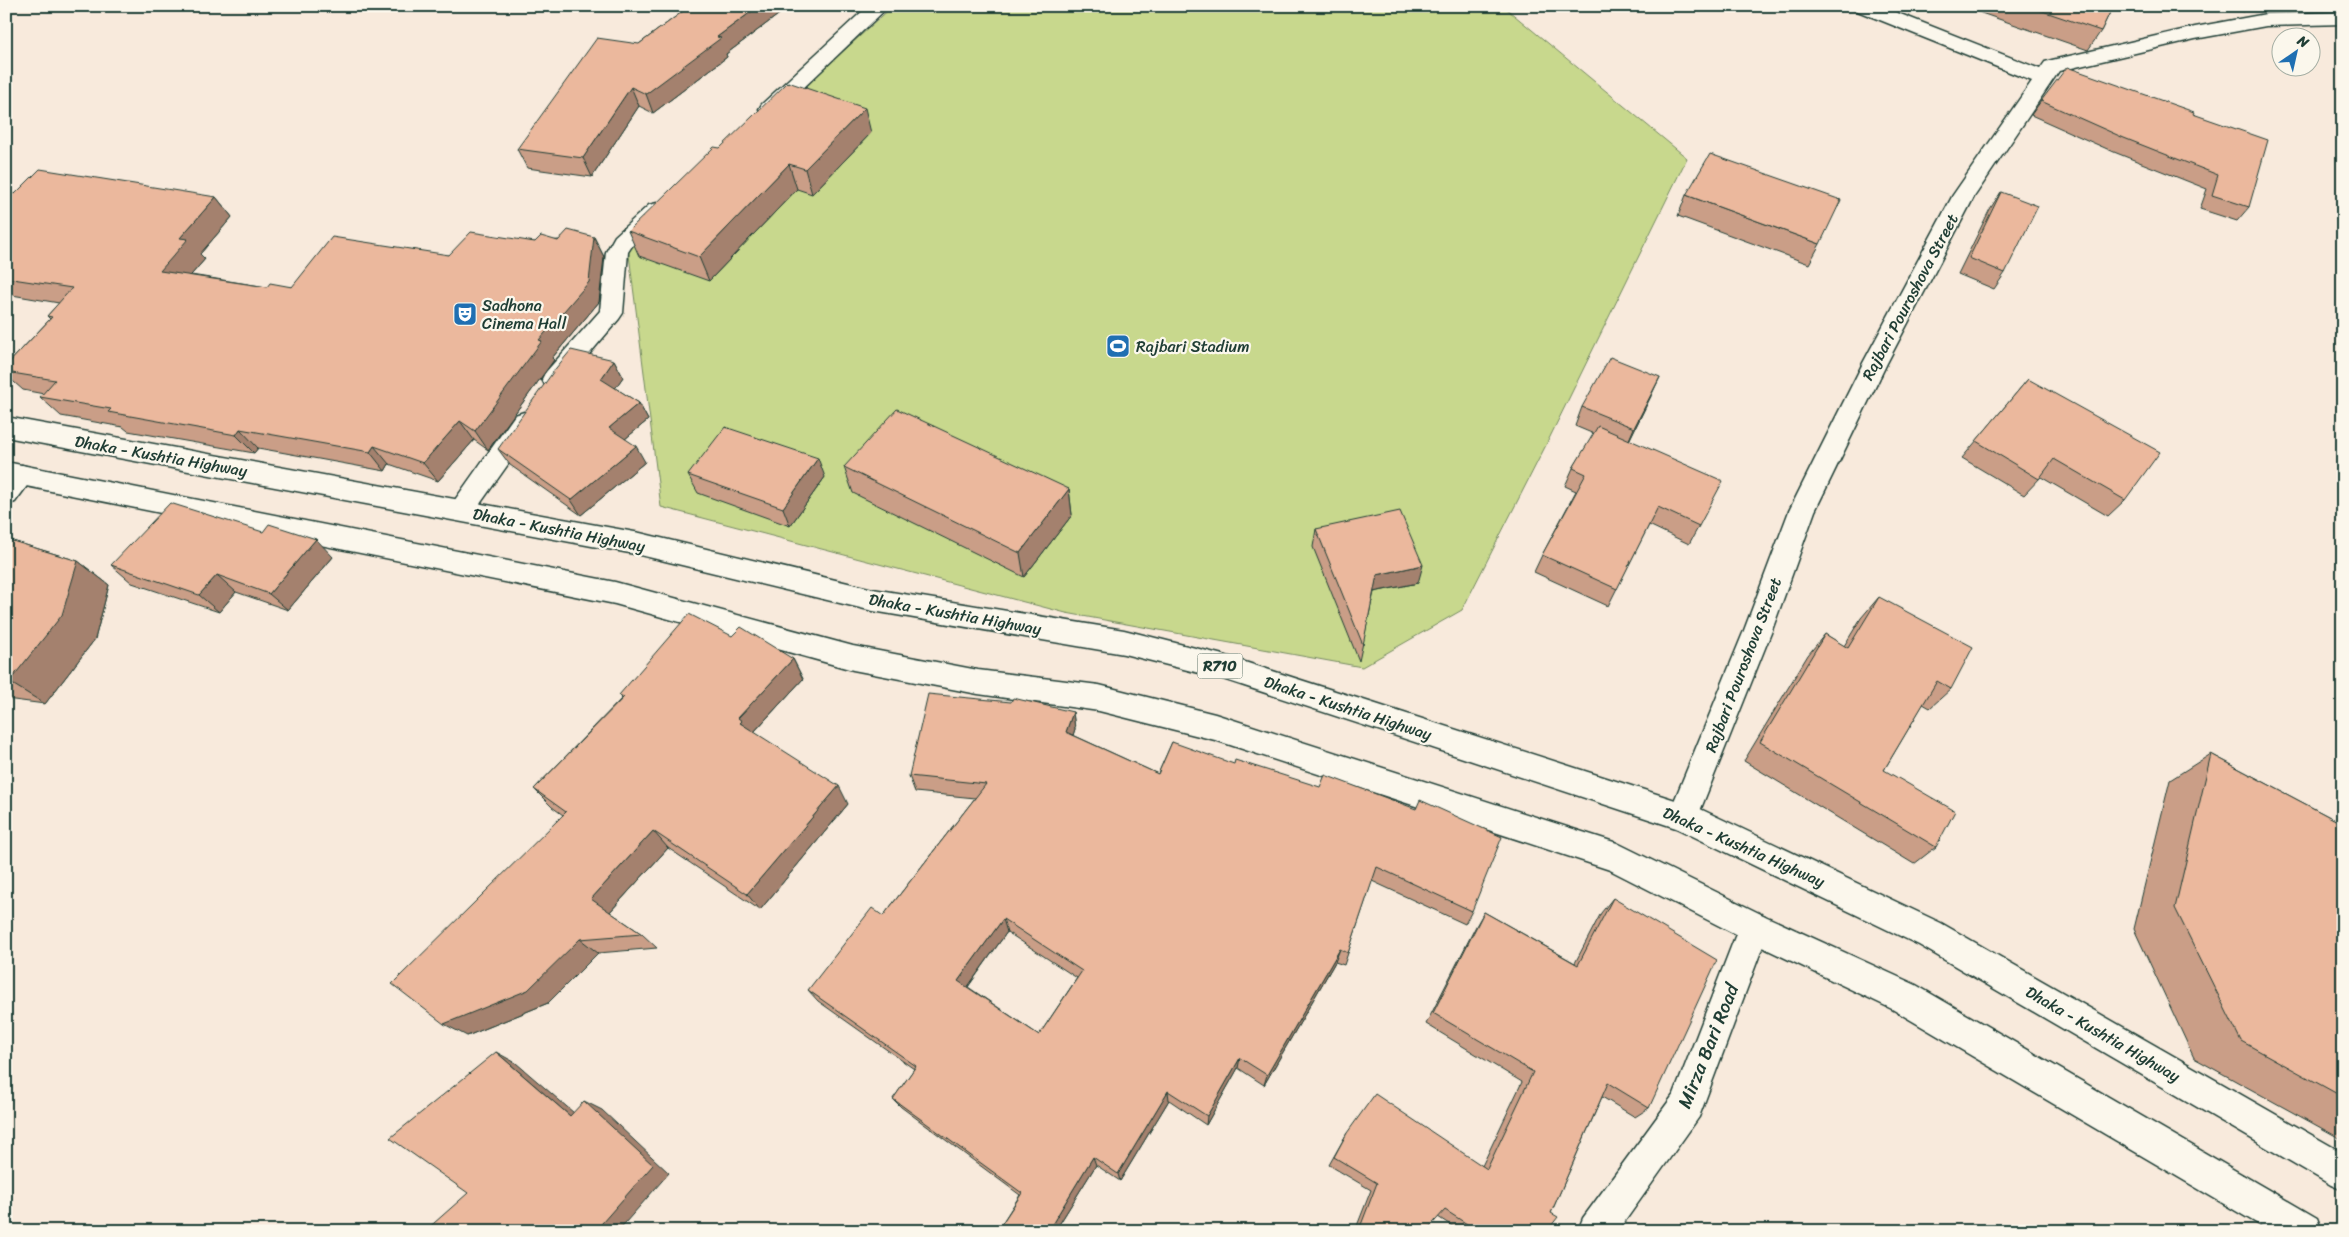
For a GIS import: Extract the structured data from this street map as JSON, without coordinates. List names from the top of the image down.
{
  "streets": {
    "main road": [
      "Rajbari Pouroshova Street",
      "Dhaka - Kushtia Highway",
      "R710",
      "Mirza Bari Road"
    ]
  },
  "crossings": [
    ["Rajbari Pouroshova Street", "Dhaka - Kushtia Highway"]
  ],
  "places": {
    "theatre": ["Sadhona Cinema Hall"],
    "sports": ["Rajbari Stadium"]
  },
  "north": "top right"
}
